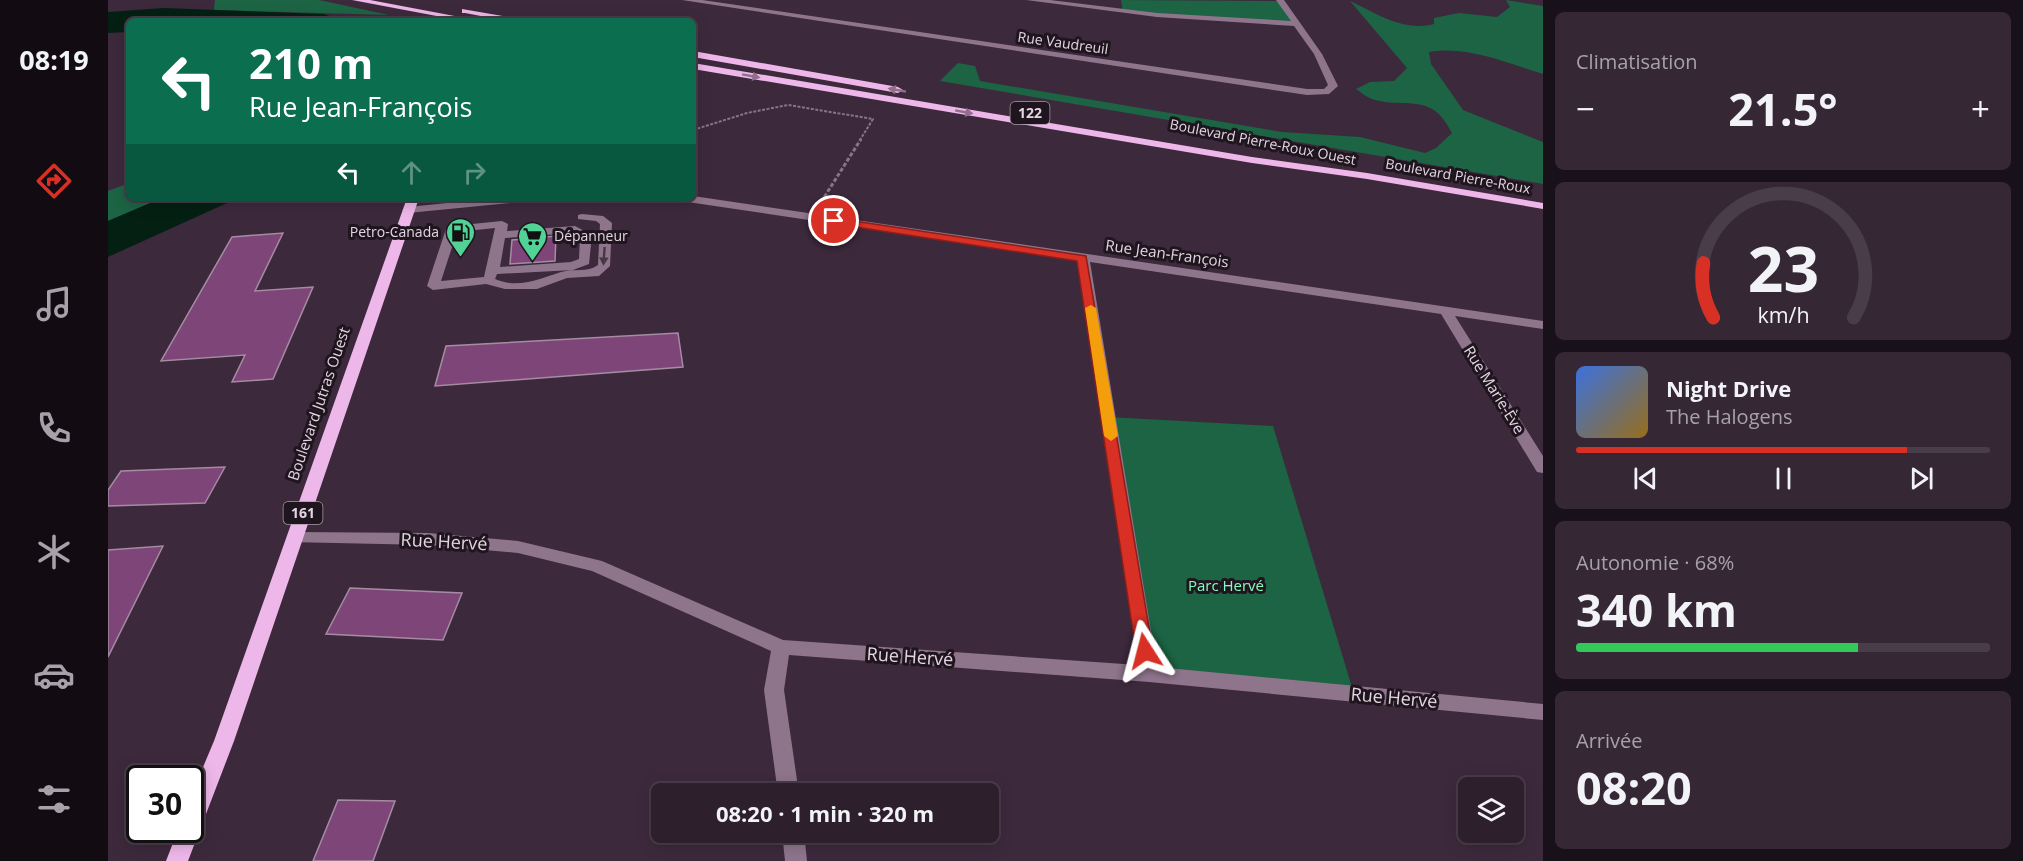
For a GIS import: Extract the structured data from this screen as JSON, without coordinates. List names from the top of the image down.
{
  "streets": {
    "main road": [
      "122",
      "Boulevard Pierre-Roux Ouest",
      "Boulevard Pierre-Roux",
      "Boulevard Jutras Ouest",
      "161"
    ],
    "street": [
      "Rue Vaudreuil",
      "Rue Jean-François",
      "Rue Marie-Ève",
      "Rue Hervé"
    ]
  },
  "crossings": [
    ["Boulevard Pierre-Roux Ouest", "Boulevard Pierre-Roux"],
    ["Rue Jean-François", "Rue Marie-Ève"],
    ["Boulevard Jutras Ouest", "Rue Hervé"]
  ],
  "parks": ["Parc Hervé"],
  "places": {
    "fuel station": ["Petro-Canada"],
    "supermarket": ["Dépanneur"]
  },
  "page": {
    "tabs": "08:19",
    "tile": [
      "Climatisation",
      ["Autonomie · 68%", "340 km"],
      ["Arrivée", "08:20"]
    ],
    "turn": ["210 m", "Rue Jean-François"],
    "heat": ["−", "21.5°", "+"],
    "song": ["Night Drive", "The Halogens"],
    "limit": "30",
    "trip": "08:20 · 1 min · 320 m",
    "gauge": ["23", "km/h"]
  }
}
